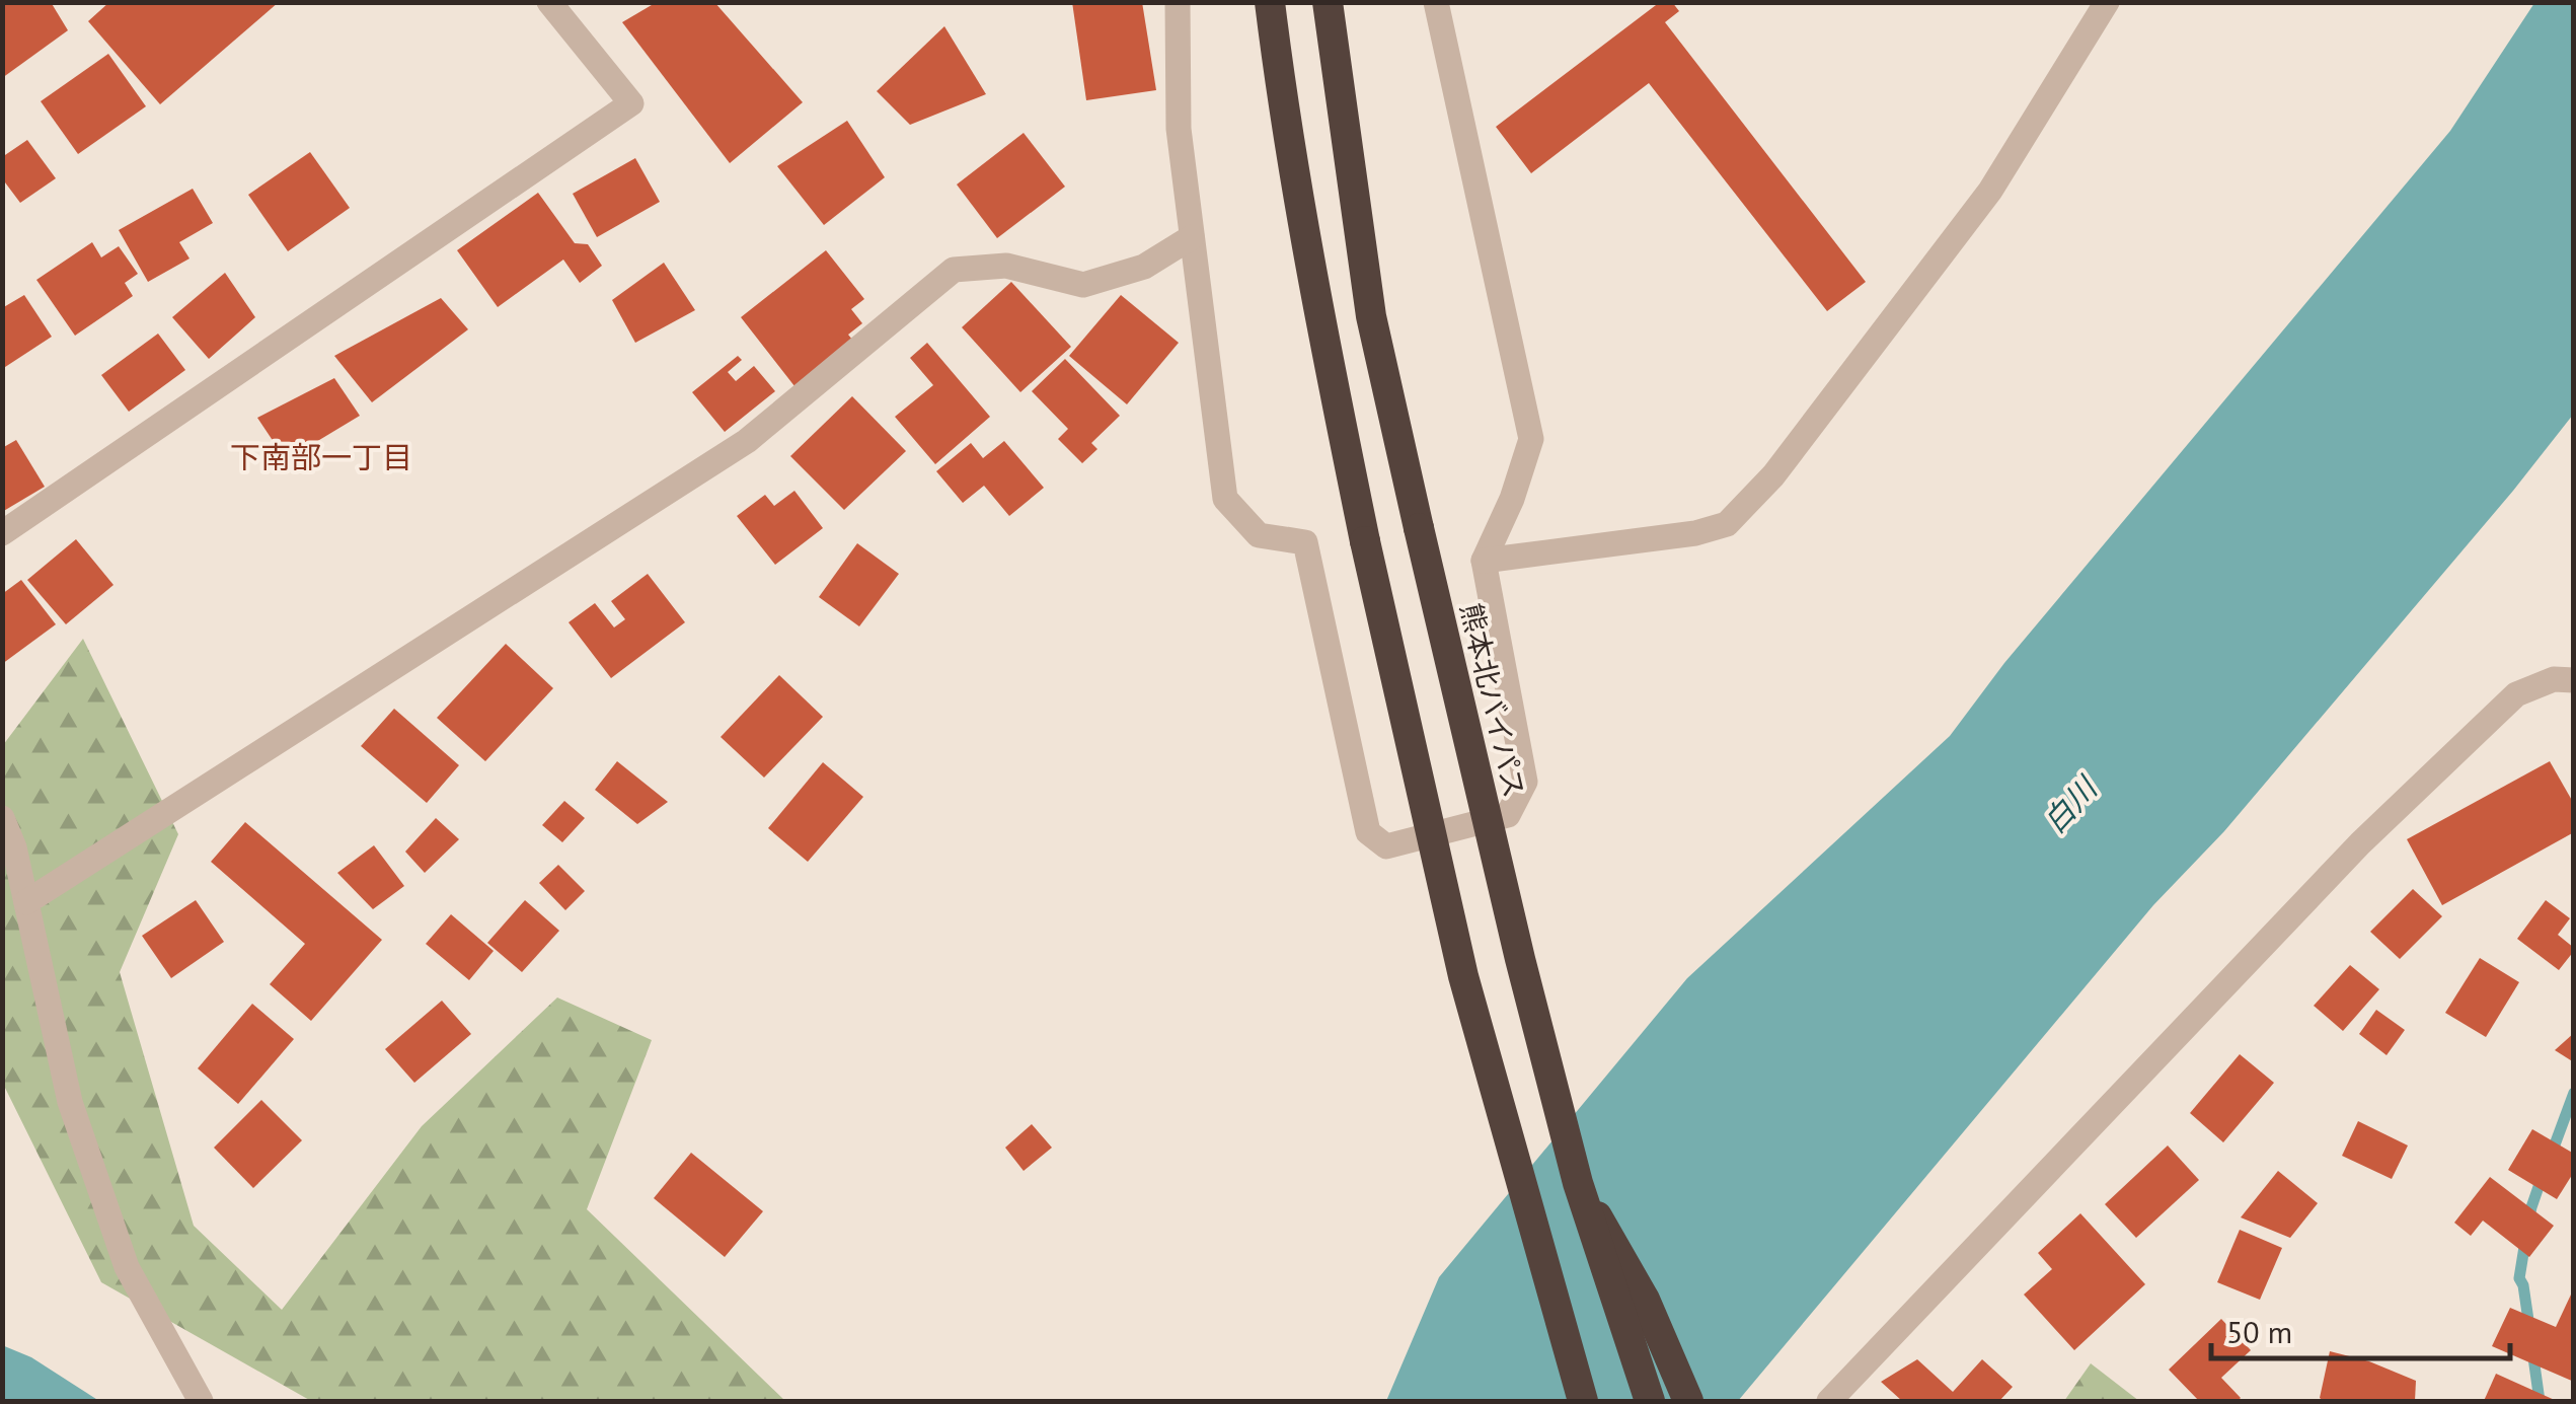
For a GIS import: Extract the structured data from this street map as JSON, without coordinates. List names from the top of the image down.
{
  "streets": {
    "highway": ["熊本北バイパス"]
  },
  "districts": ["下南部一丁目"],
  "water": ["白川"],
  "scale_bar": "50 m"
}
